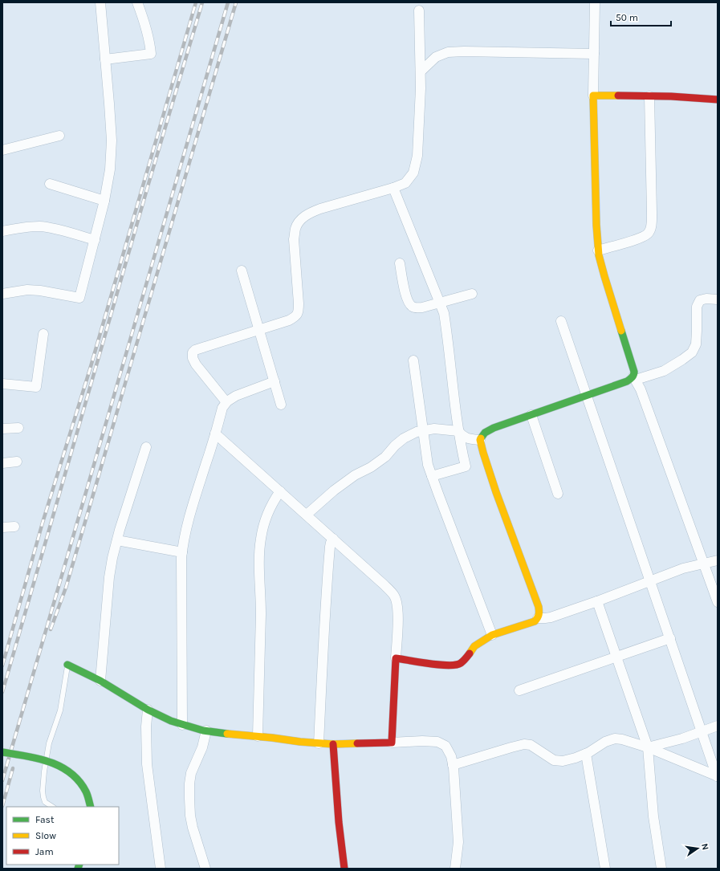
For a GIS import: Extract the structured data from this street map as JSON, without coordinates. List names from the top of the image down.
{
  "legend": ["Fast", "Slow", "Jam"],
  "scale_bar": "50 m",
  "north": "right"
}
